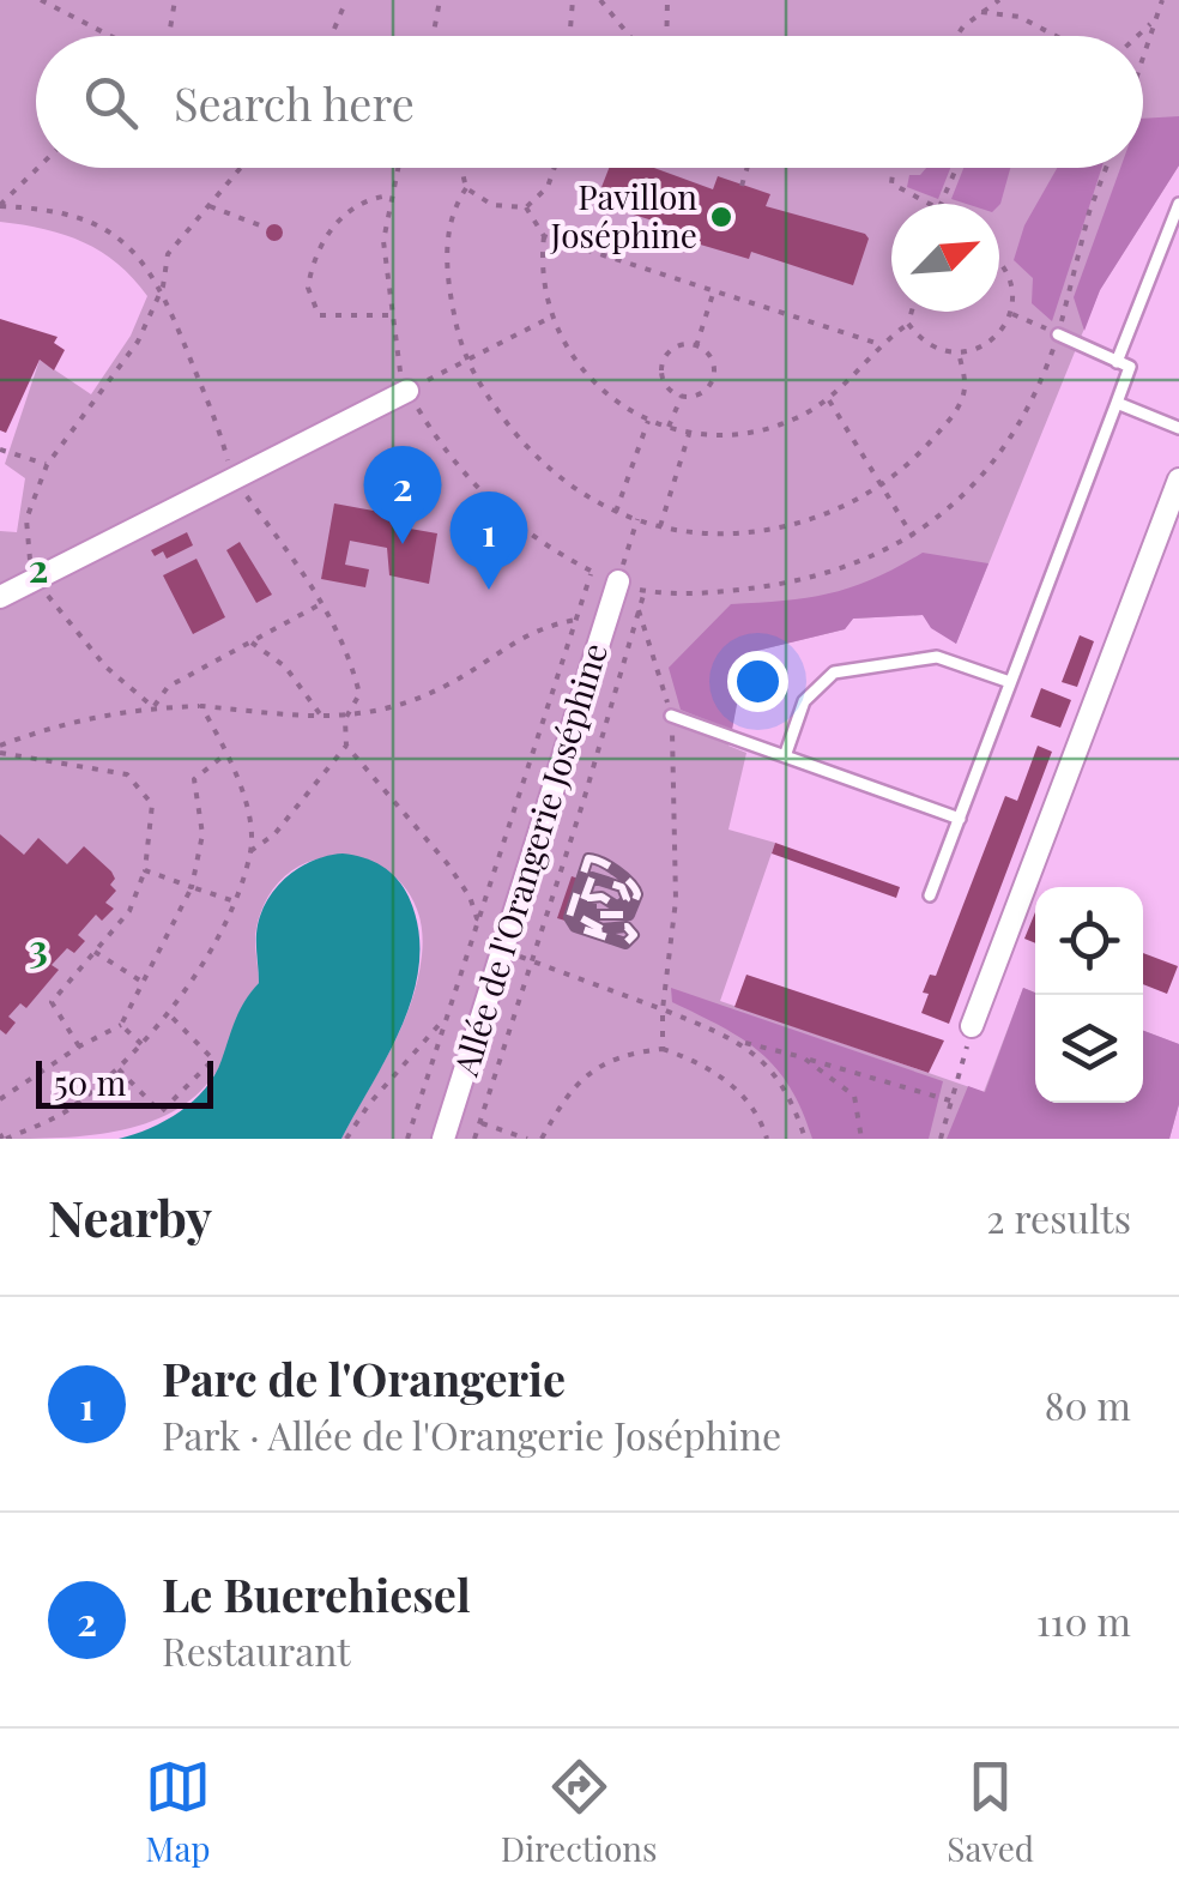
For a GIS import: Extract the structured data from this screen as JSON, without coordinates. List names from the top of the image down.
{
  "streets": {
    "street": ["Allée de l'Orangerie Joséphine"]
  },
  "places": ["Pavillon Joséphine"],
  "scale_bar": "50 m",
  "north": "top right",
  "page": {
    "search": "Search here",
    "pins": ["2", "1"],
    "scale": "50 m",
    "heading": ["Nearby", "2 results"],
    "list": [
      {
        "mark": "1",
        "name": "Parc de l'Orangerie",
        "note": "Park · Allée de l'Orangerie Joséphine",
        "value": "80 m"
      },
      {
        "mark": "2",
        "name": "Le Buerehiesel",
        "note": "Restaurant",
        "value": "110 m"
      }
    ],
    "nav": ["Map", "Directions", "Saved"]
  },
  "grid": {
    "rows": ["2", "3"]
  }
}
